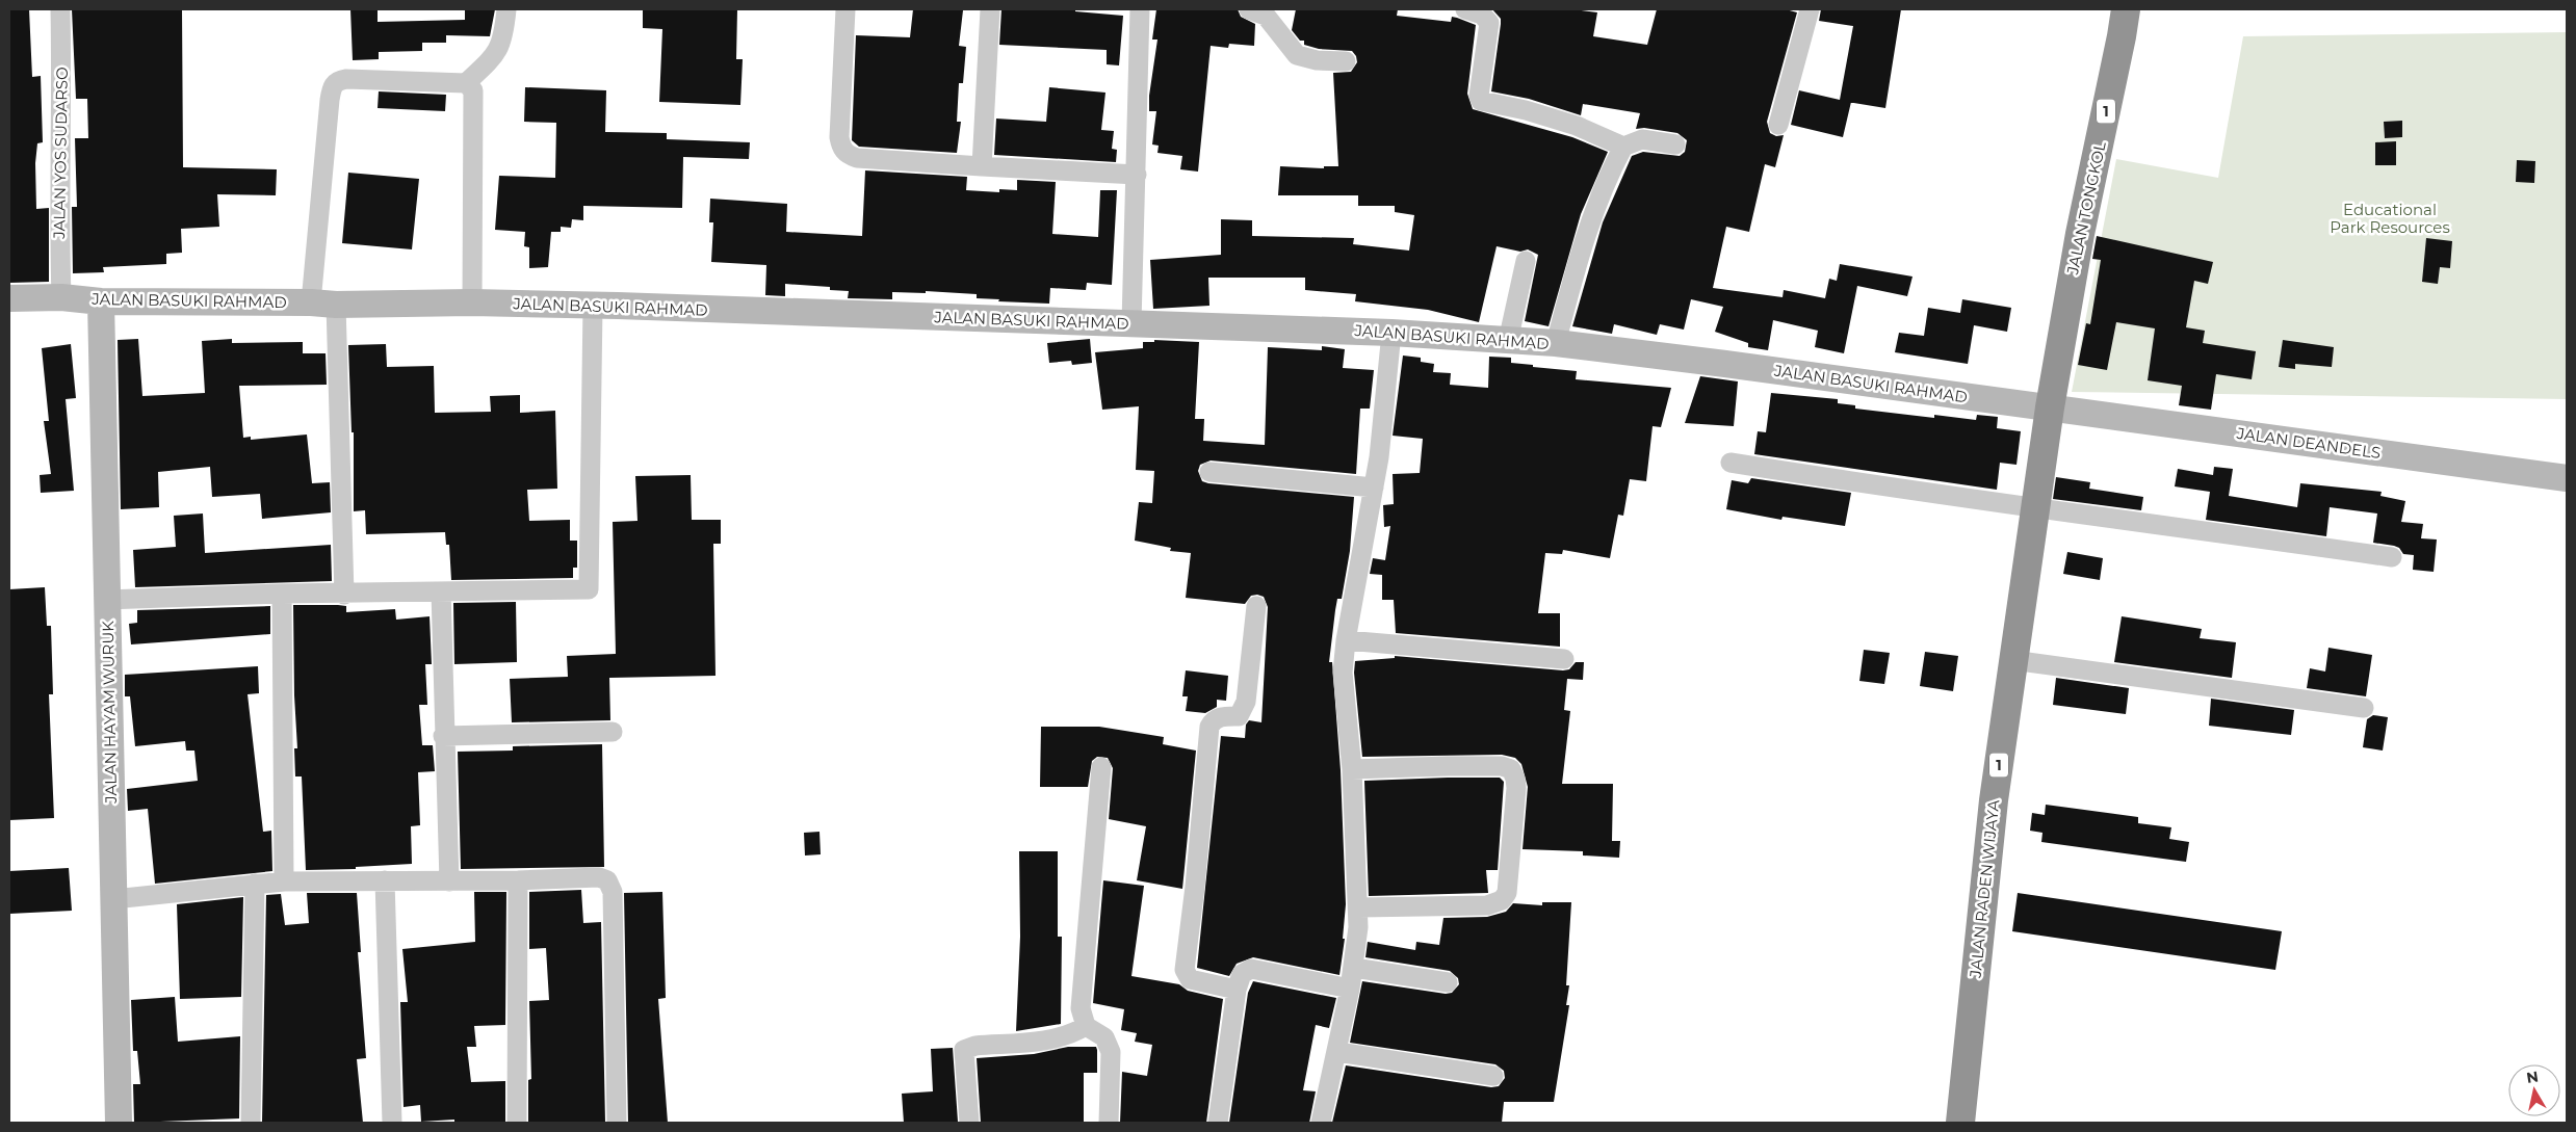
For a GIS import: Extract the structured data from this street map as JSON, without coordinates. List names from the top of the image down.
{
  "streets": {
    "highway": ["1", "JALAN TONGKOL", "JALAN RADEN WIJAYA"],
    "main road": ["JALAN BASUKI RAHMAD", "JALAN DEANDELS", "JALAN HAYAM WURUK"],
    "street": ["JALAN YOS SUDARSO"]
  },
  "crossings": [
    ["JALAN YOS SUDARSO", "JALAN BASUKI RAHMAD"],
    ["JALAN TONGKOL", "JALAN BASUKI RAHMAD"],
    ["JALAN TONGKOL", "JALAN DEANDELS"],
    ["JALAN TONGKOL", "JALAN RADEN WIJAYA"],
    ["JALAN BASUKI RAHMAD", "JALAN DEANDELS"],
    ["JALAN BASUKI RAHMAD", "JALAN HAYAM WURUK"],
    ["JALAN BASUKI RAHMAD", "JALAN RADEN WIJAYA"],
    ["JALAN DEANDELS", "JALAN RADEN WIJAYA"]
  ],
  "parks": ["Educational Park Resources"],
  "north": "top"
}
